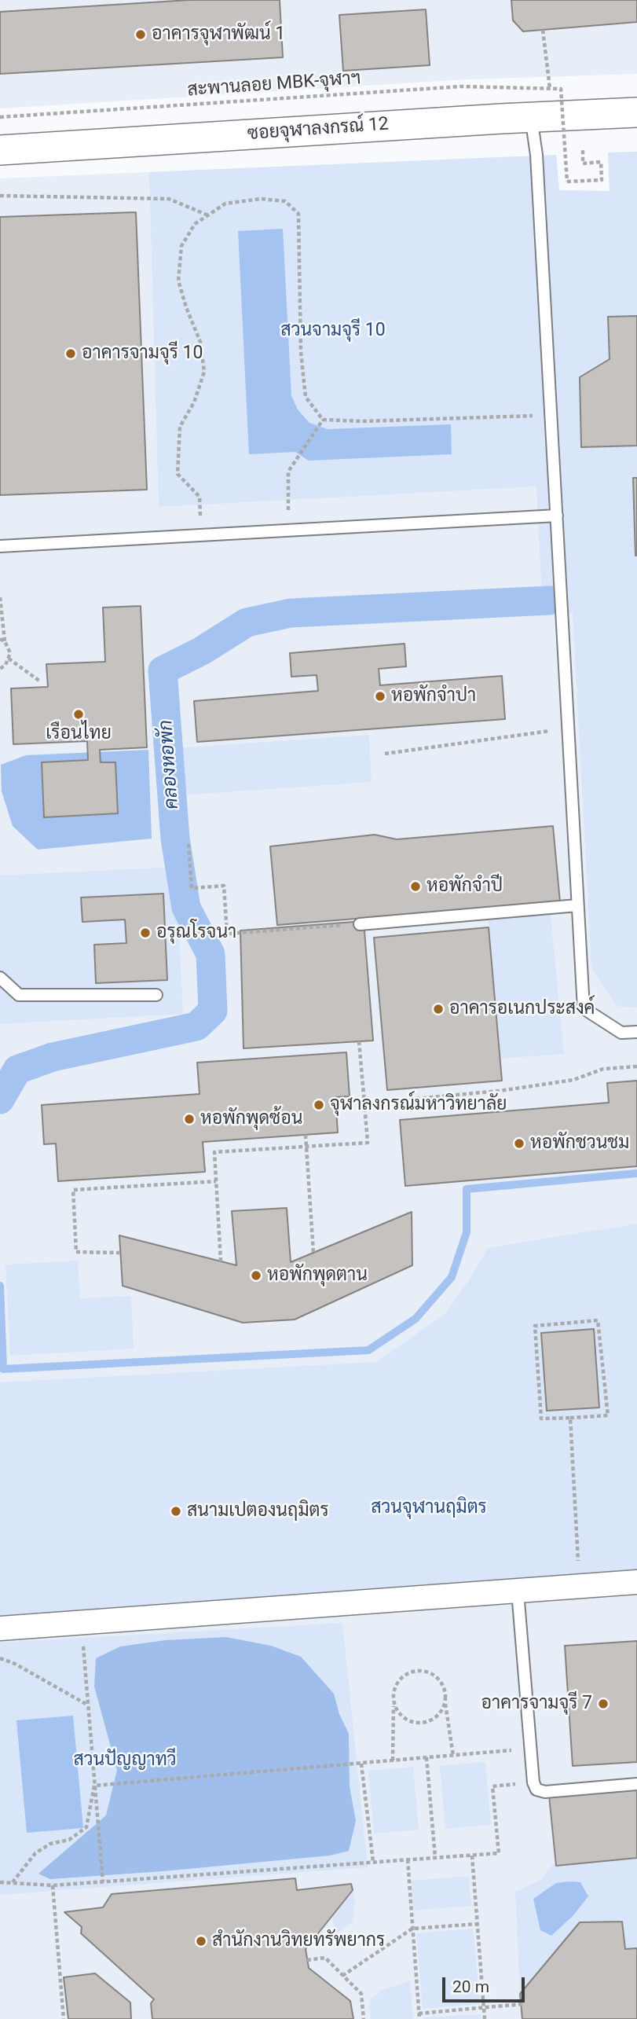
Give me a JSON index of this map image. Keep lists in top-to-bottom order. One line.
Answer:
{"streets":{"street":["ซอยจุฬาลงกรณ์ 12"],"path":["สะพานลอย MBK-จุฬาฯ"]},"water":["คลองหอพัก"],"parks":["สวนจามจุรี 10","สวนจุฬานฤมิตร","สวนปัญญาทวี"],"places":["อาคารจุฬาพัฒน์ 1","อาคารจามจุรี 10","หอพักจำปา","เรือนไทย","หอพักจำปี","อรุณโรจนา","อาคารอเนกประสงค์","จุฬาลงกรณ์มหาวิทยาลัย","หอพักพุดซ้อน","หอพักชวนชม","หอพักพุดตาน","สนามเปตองนฤมิตร","อาคารจามจุรี 7","สำนักงานวิทยทรัพยากร"],"scale_bar":"20 m"}
